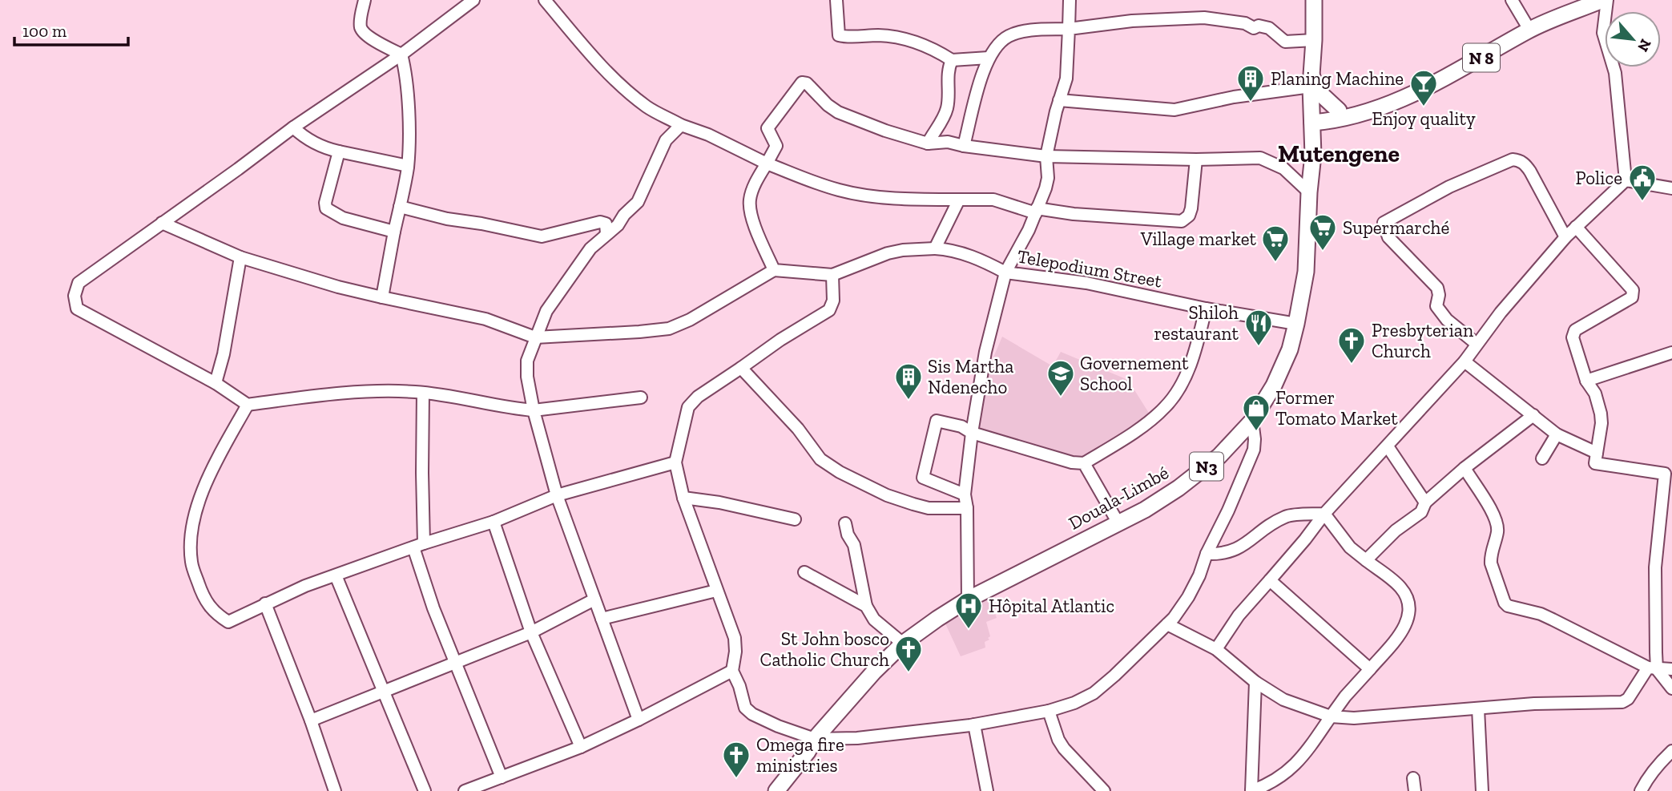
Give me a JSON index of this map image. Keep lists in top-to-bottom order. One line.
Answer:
{"streets":{"highway":["N 8","N3","Douala-Limbé"],"street":["Telepodium Street"]},"crossings":[["N 8","Douala-Limbé"],["Telepodium Street","Douala-Limbé"]],"districts":["Mutengene"],"places":{"building":["Planing Machine","Sis Martha Ndenecho"],"bar":["Enjoy quality"],"public building":["Police"],"supermarket":["Supermarché","Village market"],"restaurant":["Shiloh restaurant"],"church":["Presbyterian Church","St John bosco Catholic Church","Omega fire ministries"],"school or university":["Governement School"],"shop":["Former Tomato Market"],"hospital":["Hôpital Atlantic"]},"scale_bar":"100 m","north":"bottom right"}
